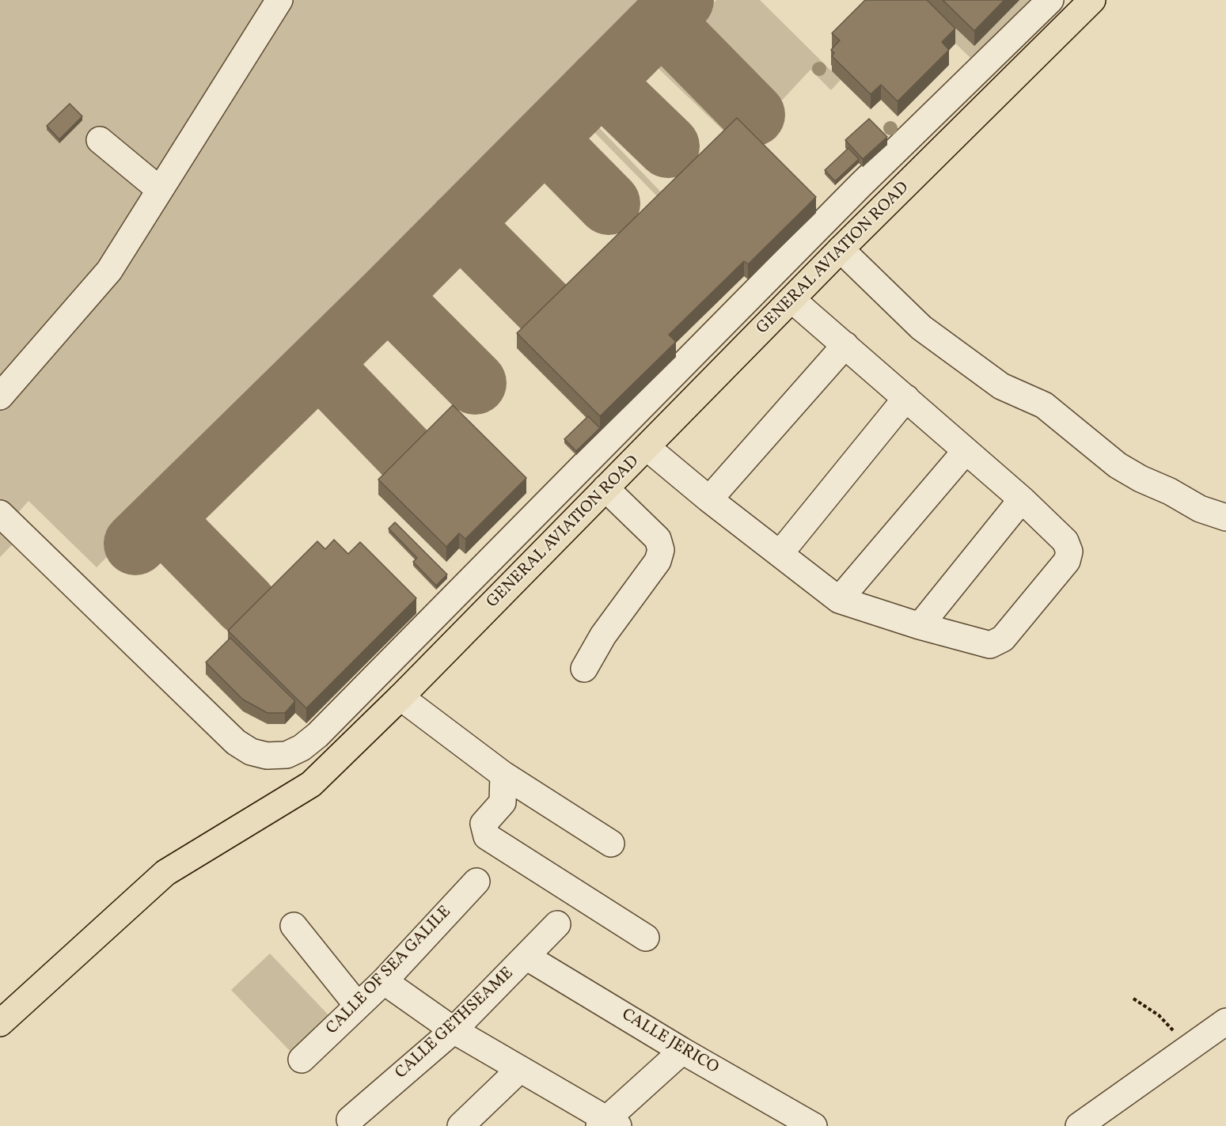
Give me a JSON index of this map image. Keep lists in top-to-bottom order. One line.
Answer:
{"streets":{"main road":["GENERAL AVIATION ROAD"],"street":["CALLE OF SEA GALILE","CALLE GETHSEAME","CALLE JERICO"]},"crossings":[["CALLE GETHSEAME","CALLE JERICO"]]}
